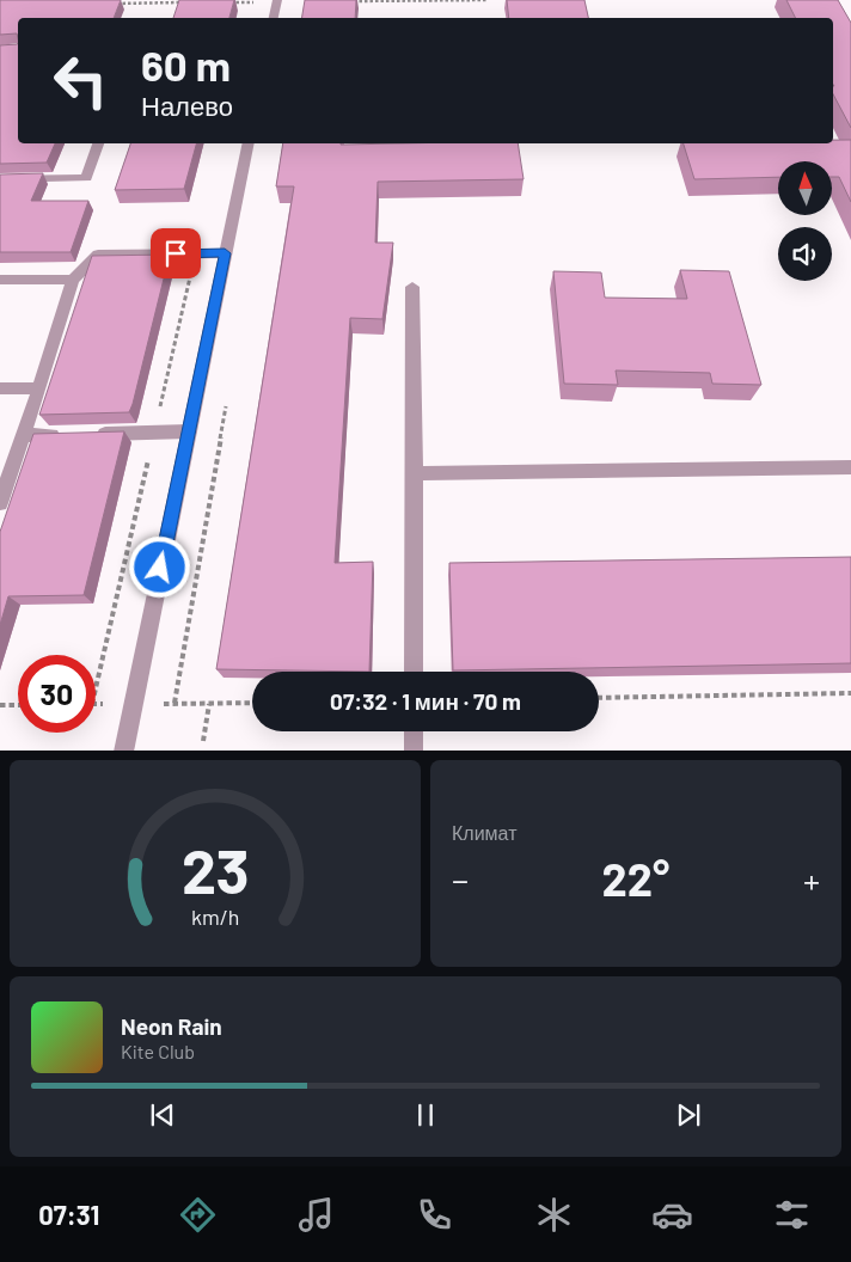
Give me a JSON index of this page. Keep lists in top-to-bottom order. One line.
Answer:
{"north":"top","page":{"turn":["60 m","Налево"],"limit":"30","trip":"07:32 · 1 мин · 70 m","tile":"Климат","heat":["−","22°","+"],"song":["Neon Rain","Kite Club"],"tabs":"07:31","gauge":["23","km/h"]}}
